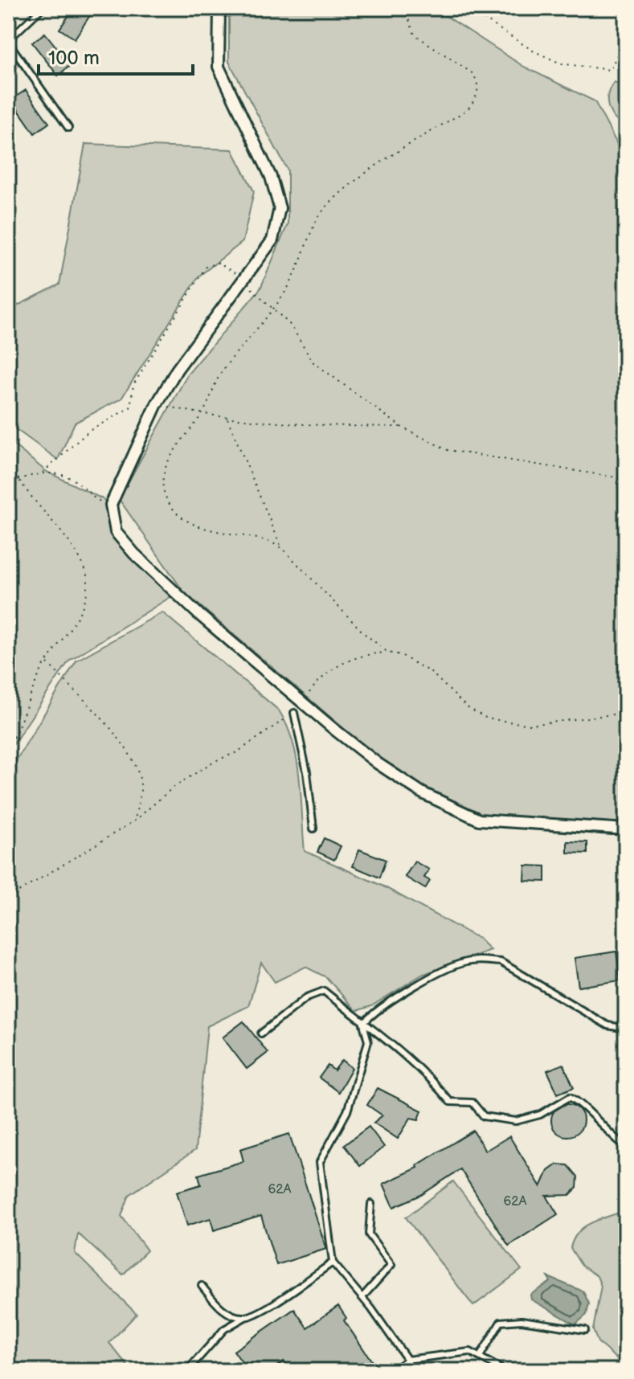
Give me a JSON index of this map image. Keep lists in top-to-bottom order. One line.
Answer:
{"house_numbers":["62А","62А"],"scale_bar":"100 m"}
